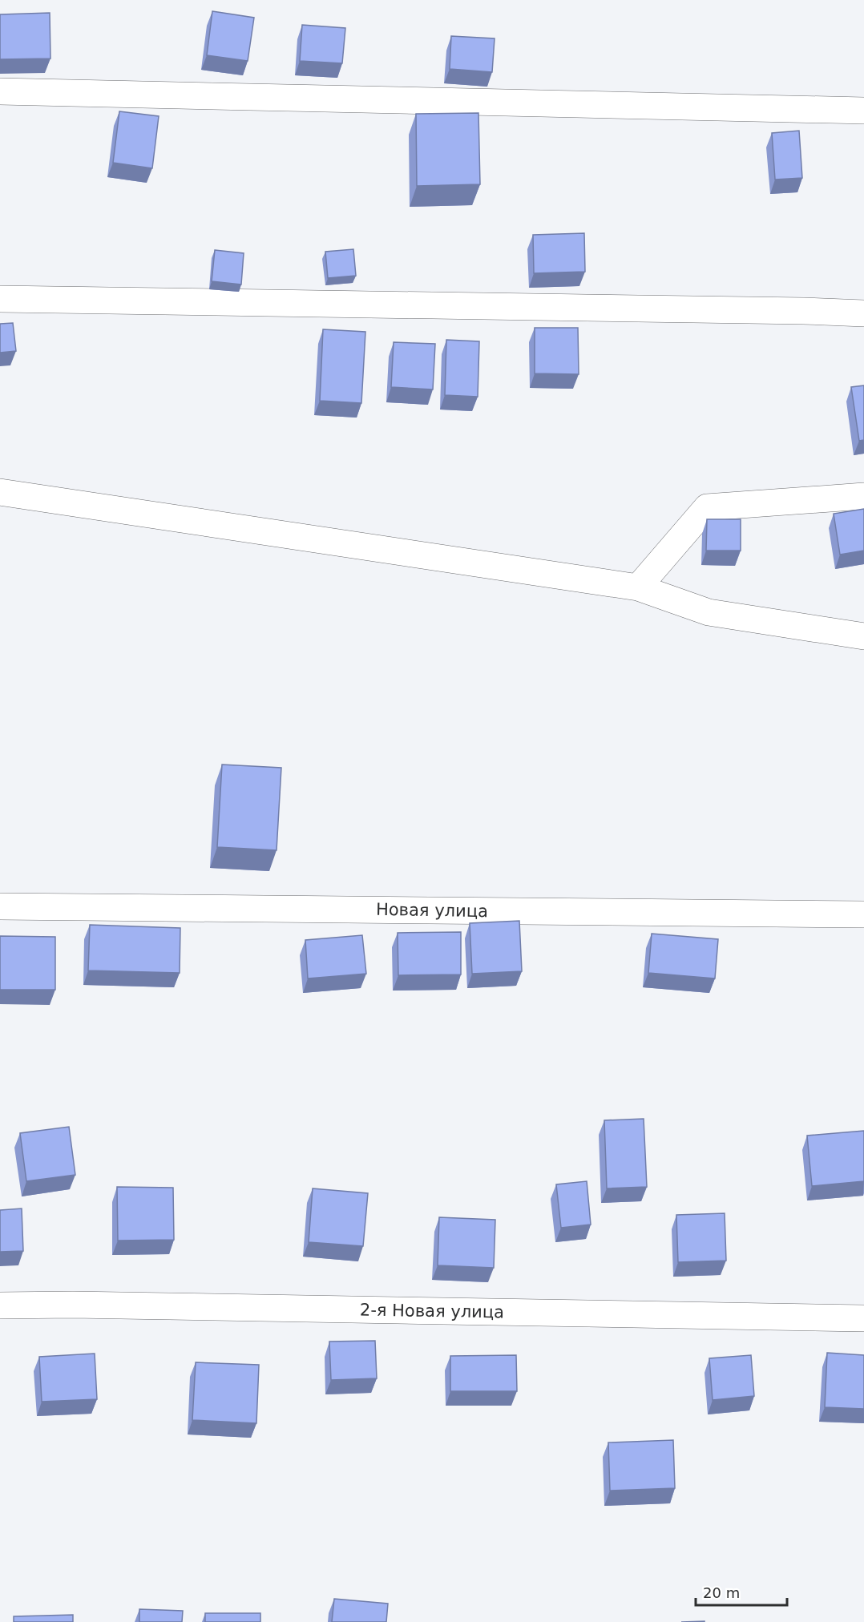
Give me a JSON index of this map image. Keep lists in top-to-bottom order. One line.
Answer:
{"streets":{"street":["Новая улица","2-я Новая улица"]},"scale_bar":"20 m"}
